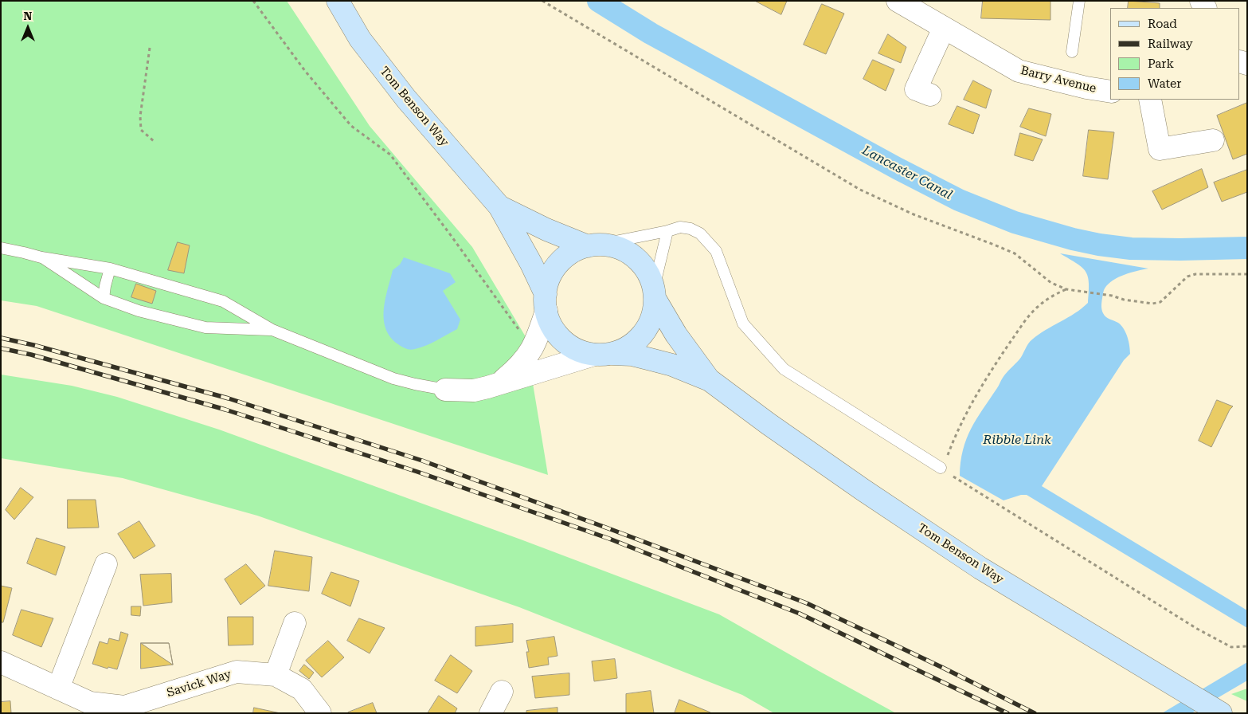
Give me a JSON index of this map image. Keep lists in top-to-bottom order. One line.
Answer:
{"streets":{"main road":["Tom Benson Way"],"street":["Barry Avenue","Savick Way"]},"water":["Lancaster Canal","Ribble Link"],"legend":["Road","Railway","Park","Water"],"north":"top"}
